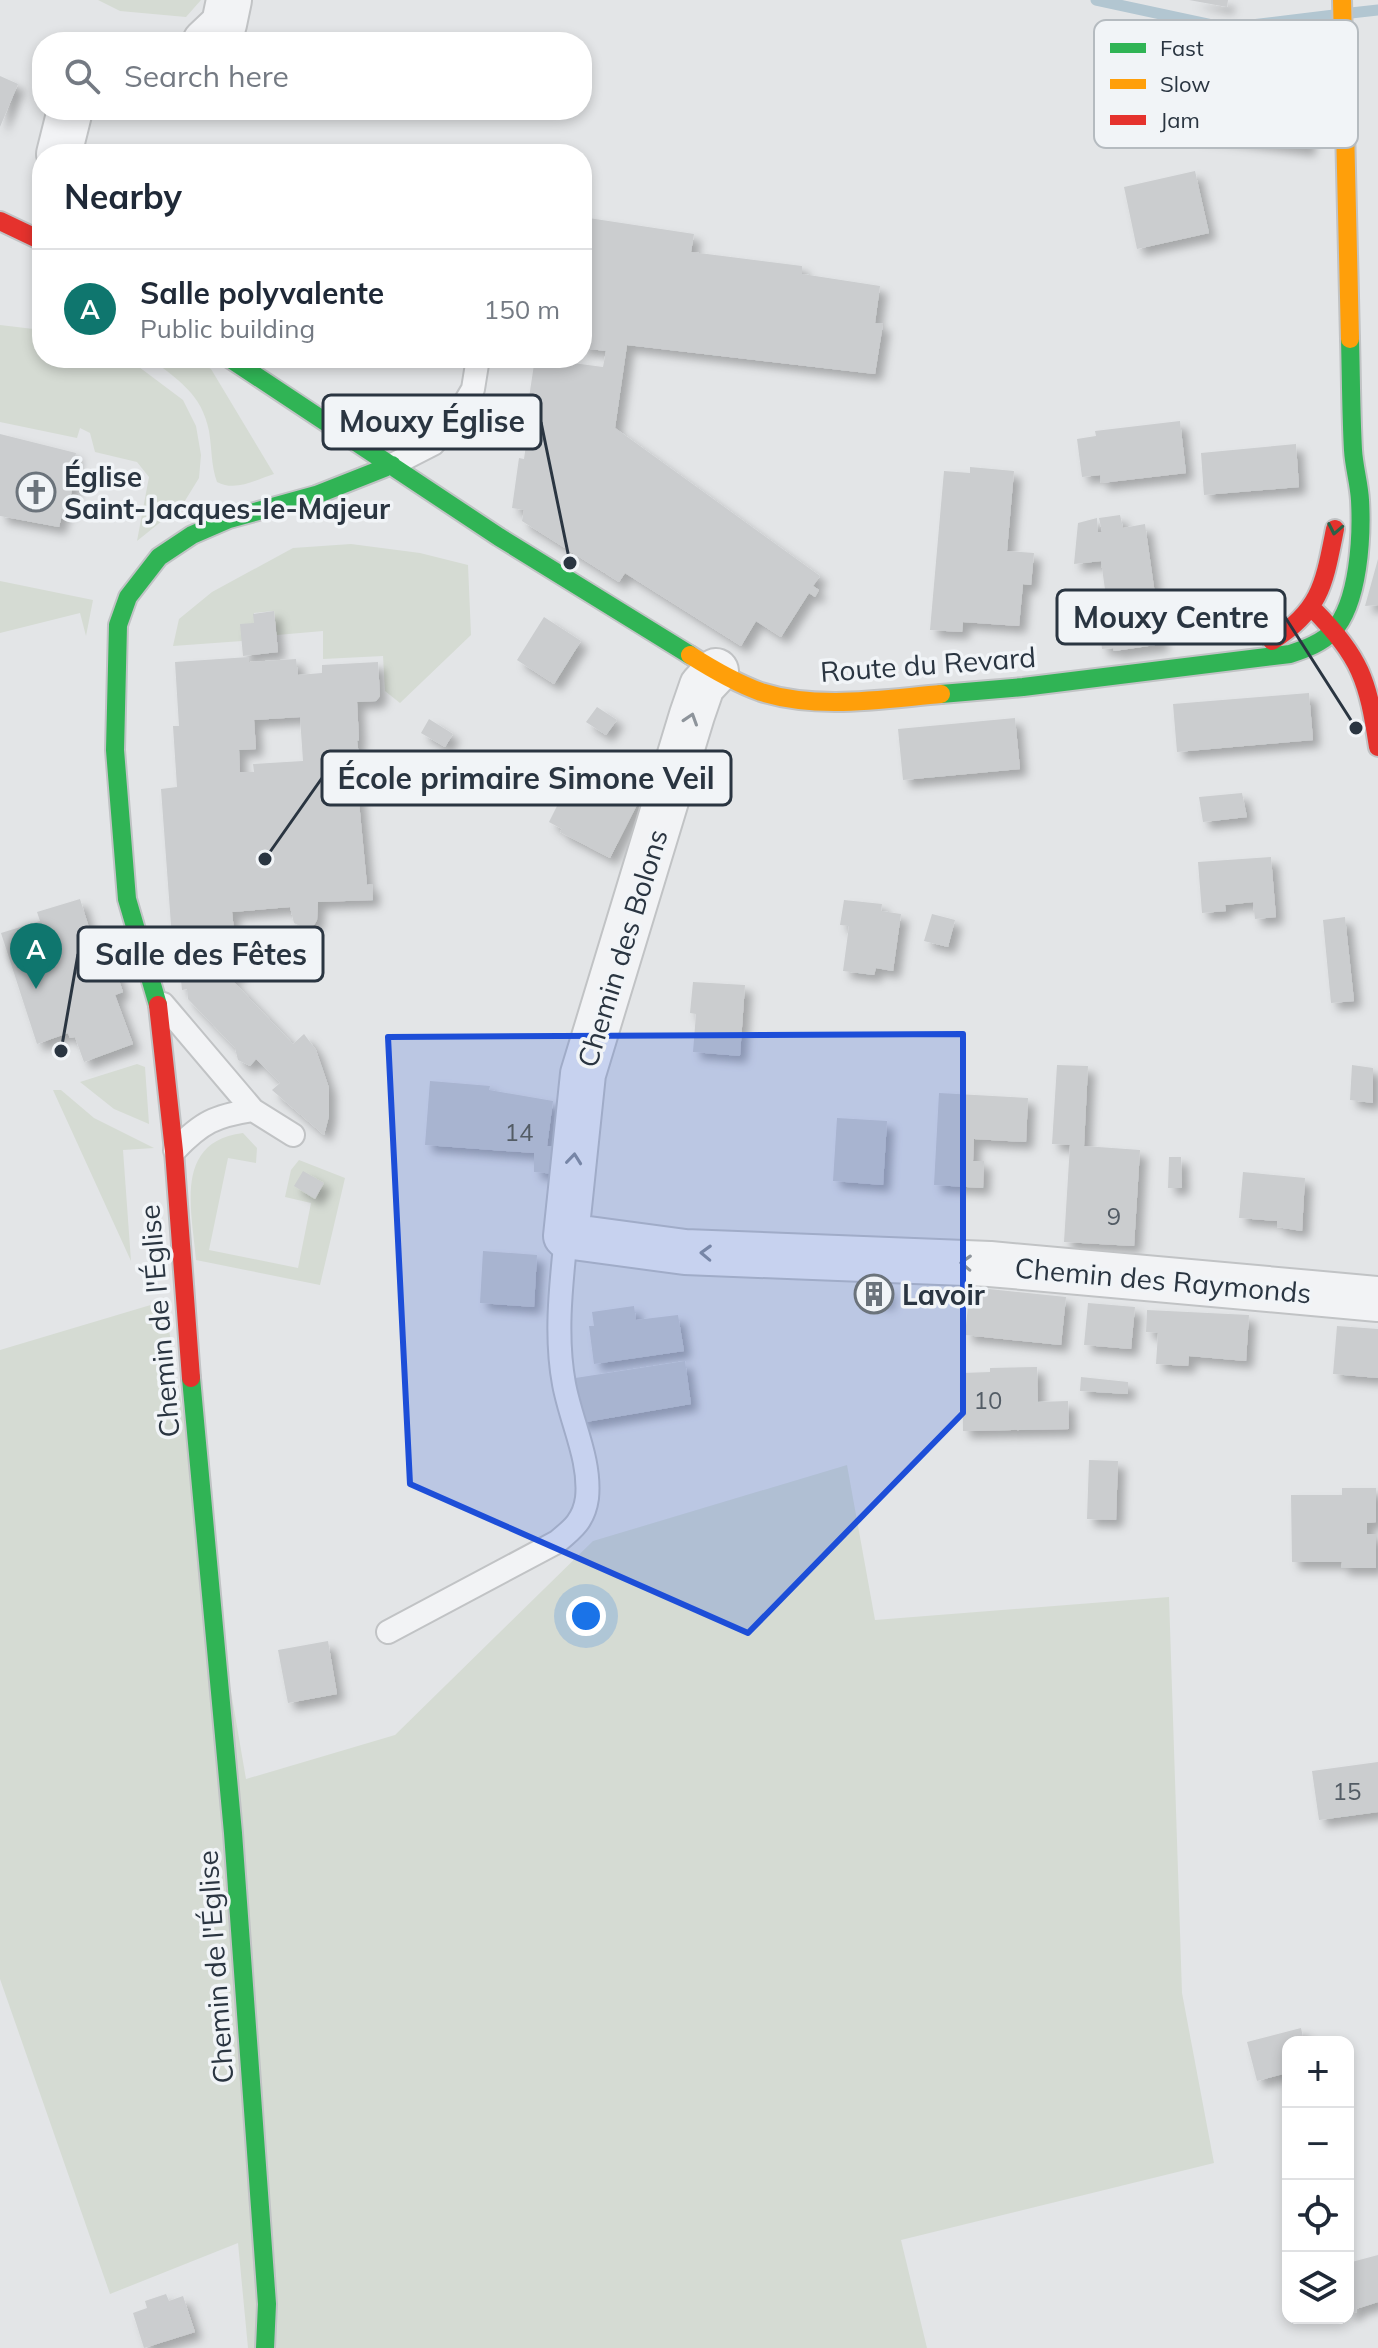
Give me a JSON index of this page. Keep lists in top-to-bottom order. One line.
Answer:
{"streets":{"main road":["Route du Revard","Chemin de l'Église"],"street":["Chemin des Bolons","Chemin des Raymonds"]},"crossings":[["Route du Revard","Chemin des Bolons"],["Route du Revard","Chemin de l'Église"],["Chemin des Bolons","Chemin des Raymonds"]],"one_way":["Chemin des Bolons","Chemin des Raymonds"],"places":{"church":["Église Saint-Jacques-le-Majeur"],"other":["Mouxy Église","Mouxy Centre","École primaire Simone Veil","Salle des Fêtes"],"building":["Lavoir"]},"house_numbers":["14","9","10","15"],"legend":["Fast","Slow","Jam"],"page":{"search":"Search here","heading":"Nearby","list":[{"mark":"A","name":"Salle polyvalente","note":"Public building","value":"150 m"}],"pins":"A","map_buttons":["+","−"]}}
